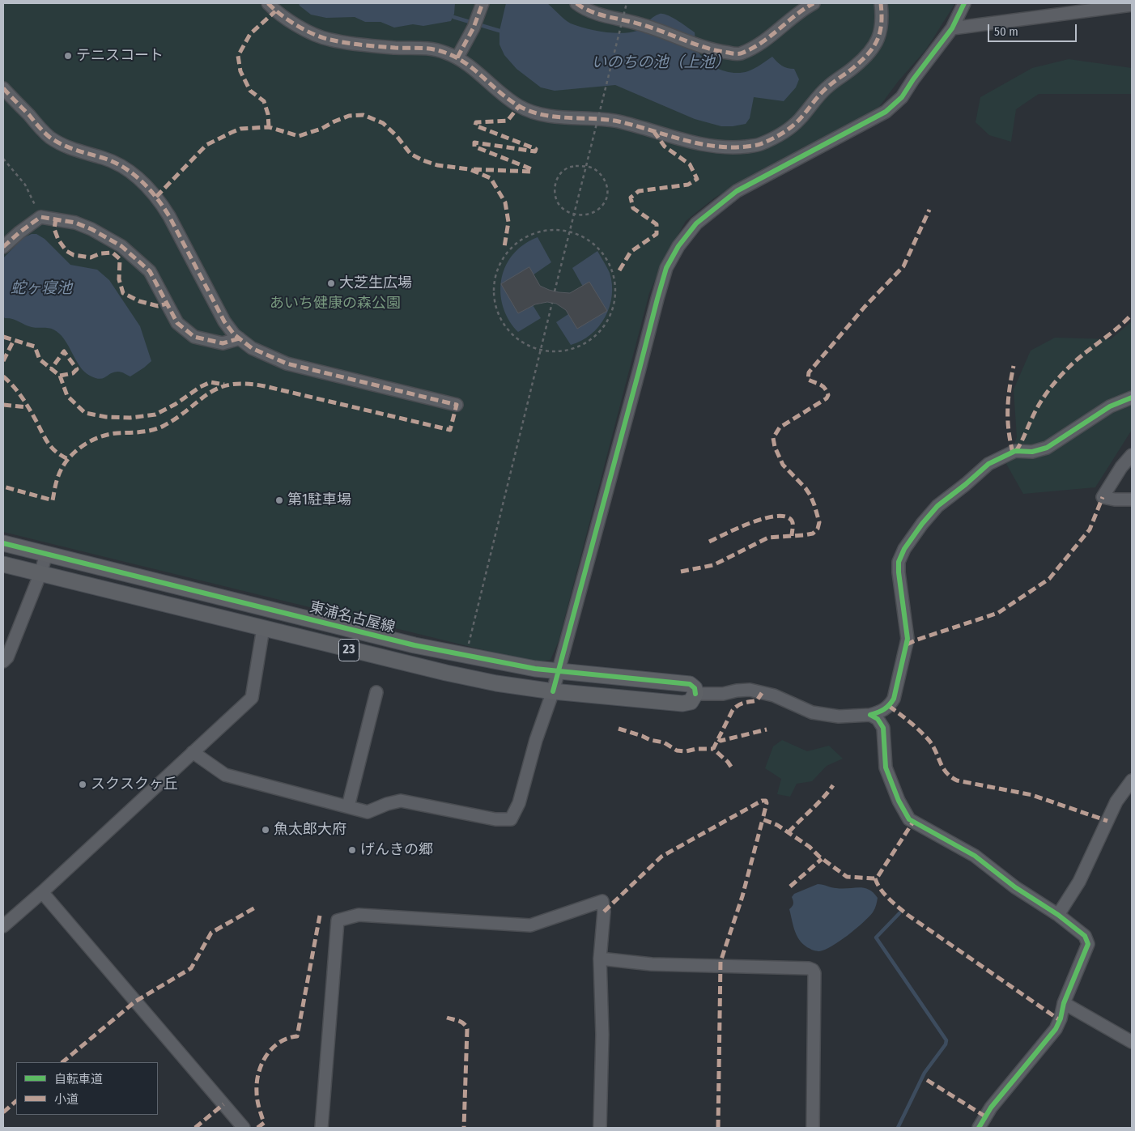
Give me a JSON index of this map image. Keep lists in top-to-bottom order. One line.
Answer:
{"streets":{"main road":["東浦名古屋線","23"]},"crossings":[["東浦名古屋線","23"]],"water":["いのちの池（上池）","蛇ヶ寝池"],"parks":["あいち健康の森公園"],"places":["テニスコート","大芝生広場","第1駐車場","スクスクヶ丘","魚太郎大府","げんきの郷"],"legend":["自転車道","小道"],"scale_bar":"50 m"}
